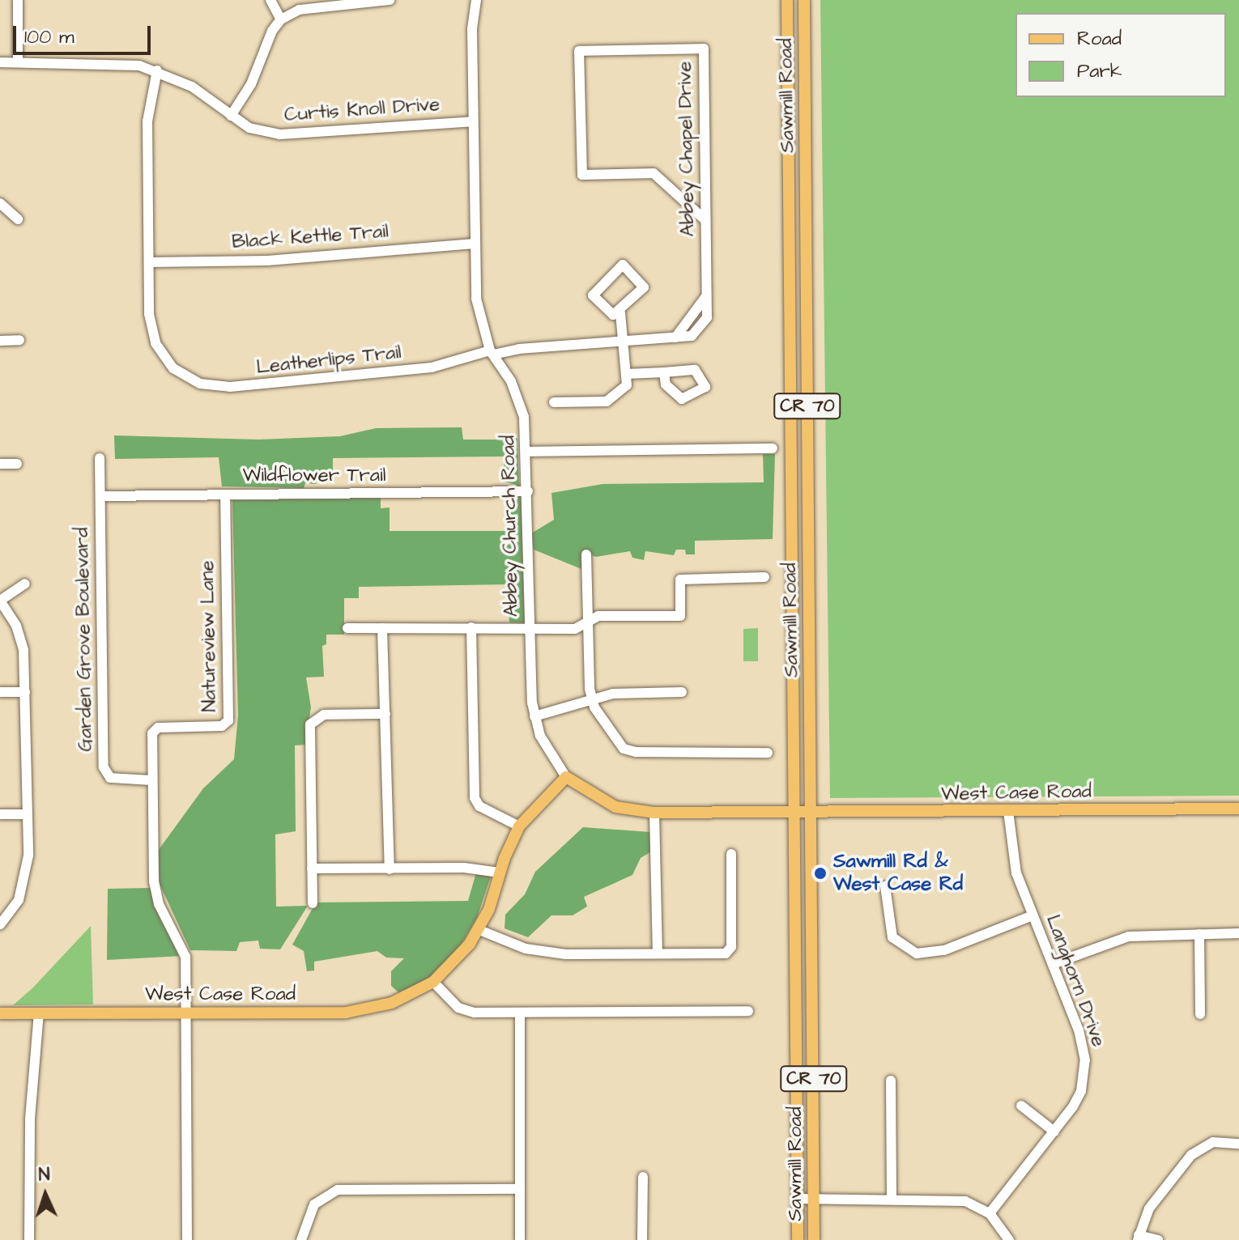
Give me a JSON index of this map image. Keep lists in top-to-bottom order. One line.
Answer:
{"streets":{"main road":["Sawmill Road","CR 70","Abbey Church Road","West Case Road"],"street":["Curtis Knoll Drive","Abbey Chapel Drive","Black Kettle Trail","Leatherlips Trail","Wildflower Trail","Natureview Lane","Garden Grove Boulevard","Langhorn Drive"]},"crossings":[["Sawmill Road","Abbey Church Road"],["Sawmill Road","West Case Road"],["Curtis Knoll Drive","Abbey Church Road"],["Abbey Chapel Drive","Leatherlips Trail"],["Abbey Chapel Drive","Abbey Church Road"],["Black Kettle Trail","Leatherlips Trail"],["Black Kettle Trail","Abbey Church Road"],["Leatherlips Trail","Abbey Church Road"],["Wildflower Trail","Abbey Church Road"],["Wildflower Trail","Natureview Lane"],["Wildflower Trail","Garden Grove Boulevard"],["Abbey Church Road","West Case Road"],["Natureview Lane","Garden Grove Boulevard"],["Natureview Lane","West Case Road"],["West Case Road","Langhorn Drive"]],"places":["Sawmill Rd & West Case Rd"],"legend":["Road","Park"],"scale_bar":"100 m","north":"top"}
